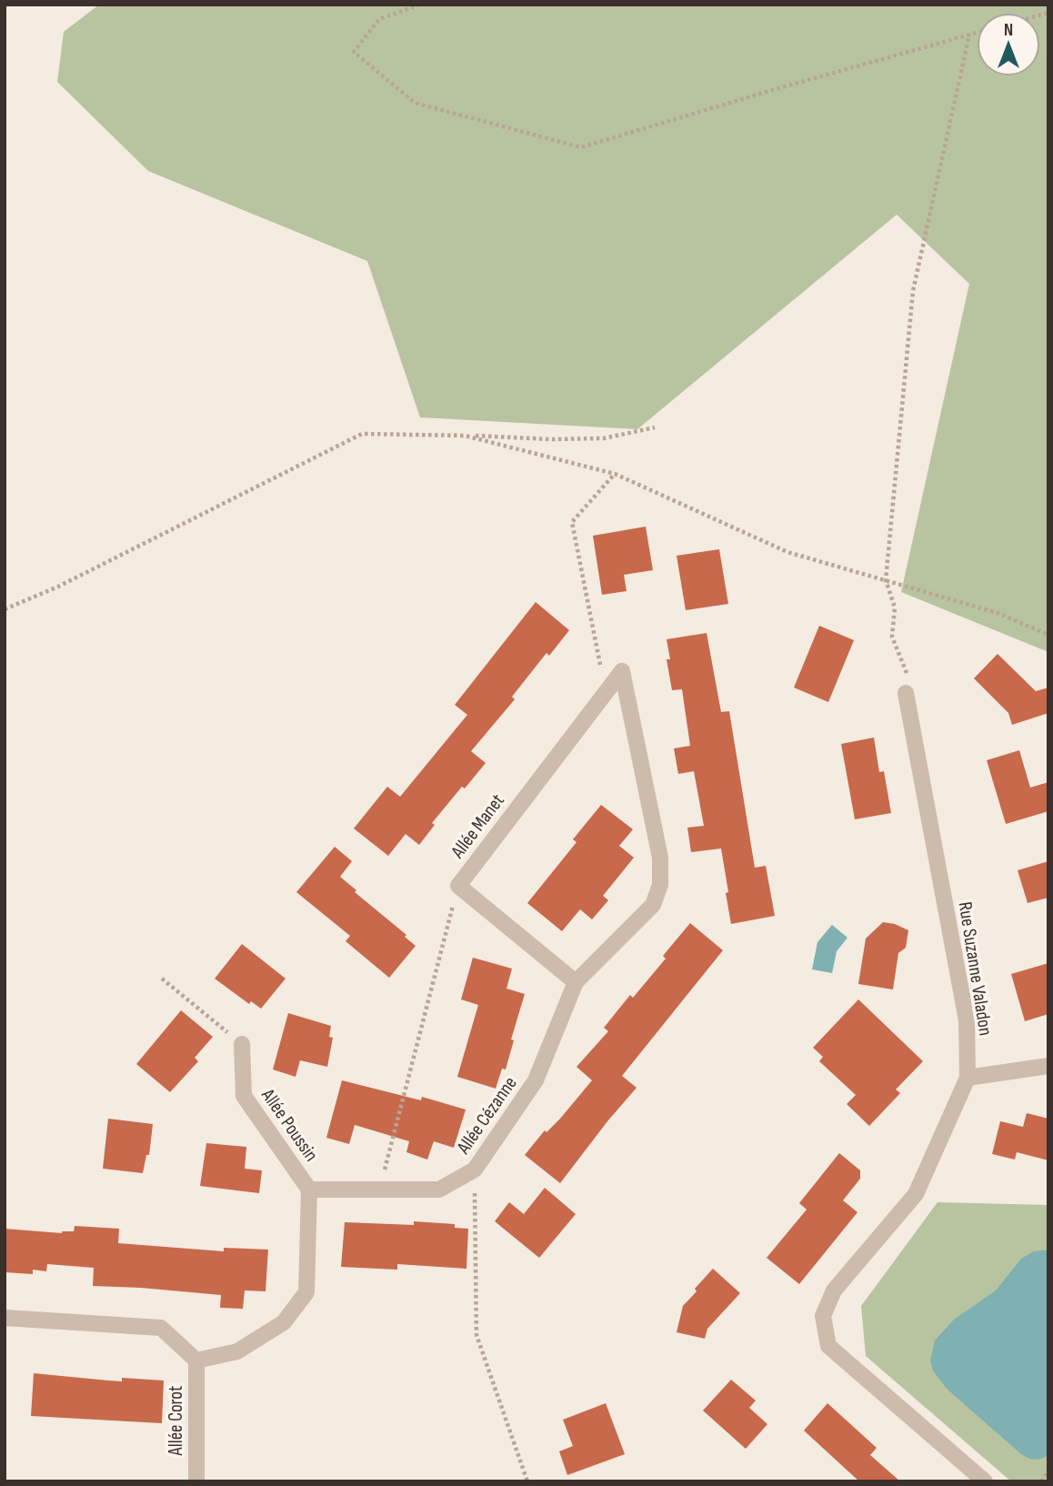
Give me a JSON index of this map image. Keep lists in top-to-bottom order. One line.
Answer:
{"streets":{"street":["Allée Manet","Rue Suzanne Valadon","Allée Cézanne","Allée Poussin","Allée Corot"]},"crossings":[["Allée Manet","Allée Cézanne"],["Allée Cézanne","Allée Poussin"]],"north":"top"}
